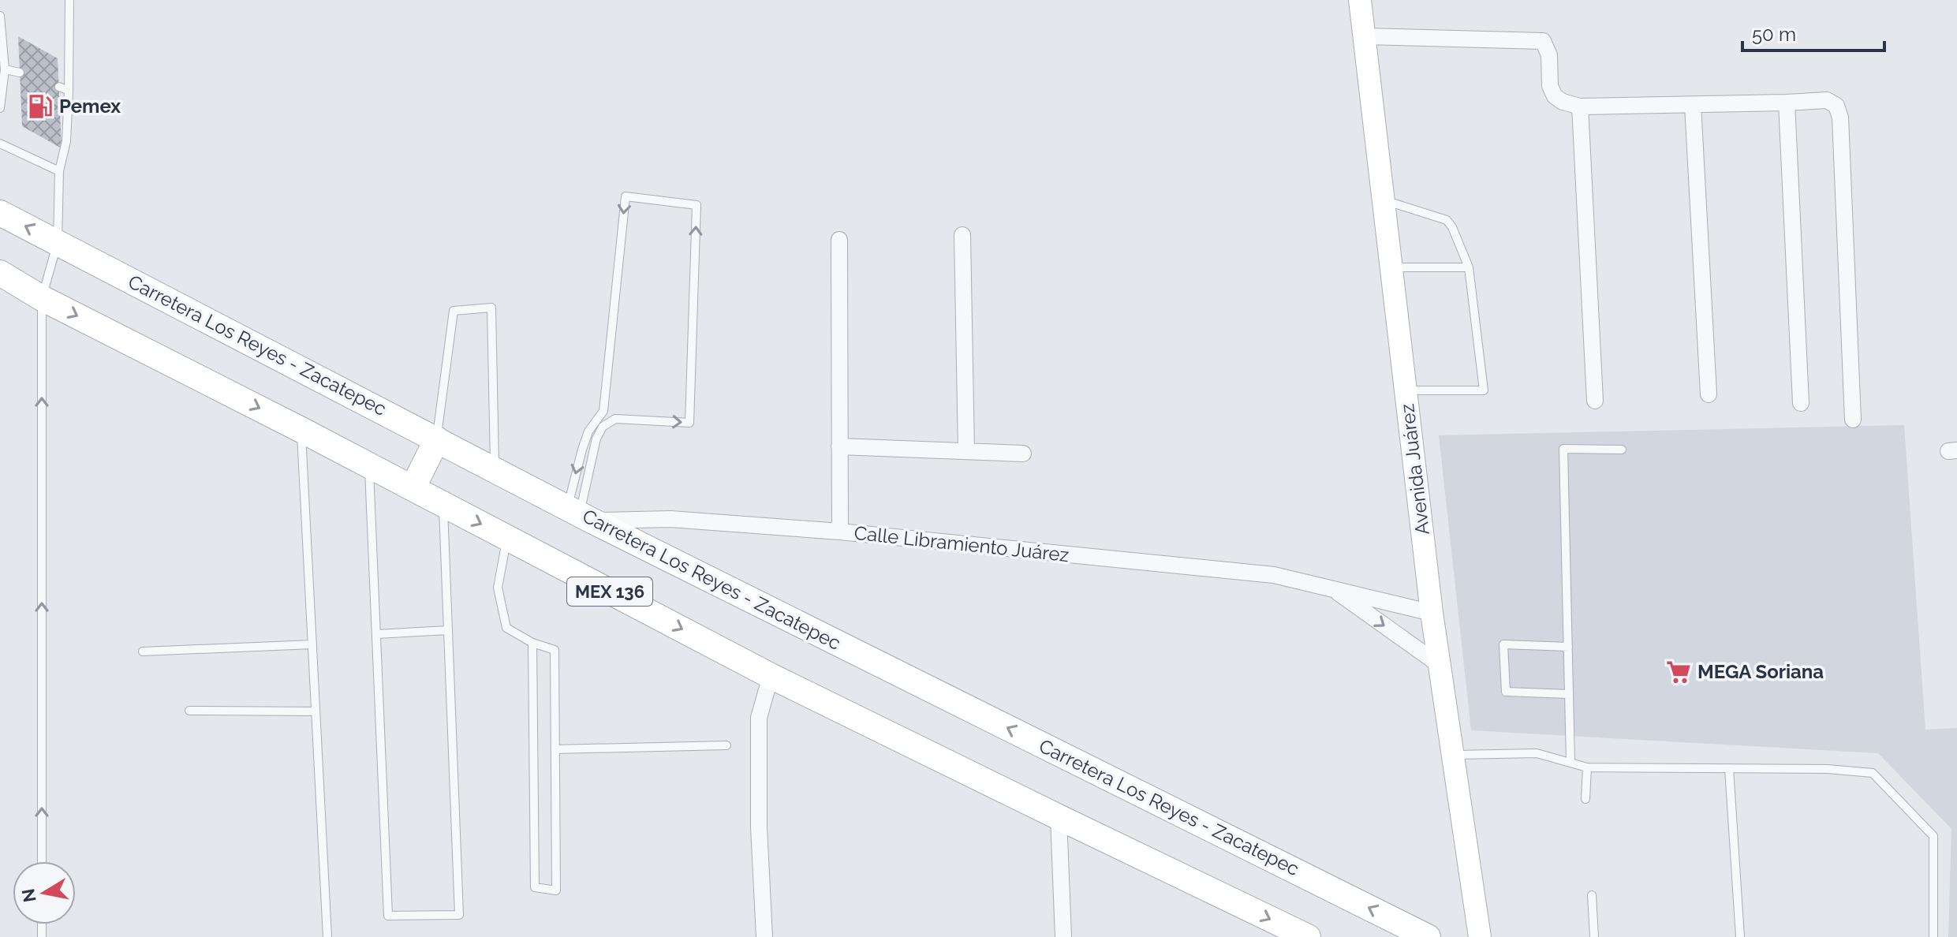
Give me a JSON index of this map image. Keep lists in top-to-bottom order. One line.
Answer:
{"streets":{"main road":["Carretera Los Reyes - Zacatepec","MEX 136"],"street":["Avenida Juárez","Calle Libramiento Juárez"]},"crossings":[["Carretera Los Reyes - Zacatepec","Calle Libramiento Juárez"],["Avenida Juárez","Calle Libramiento Juárez"]],"places":{"fuel station":["Pemex"],"supermarket":["MEGA Soriana"]},"scale_bar":"50 m","north":"left"}
